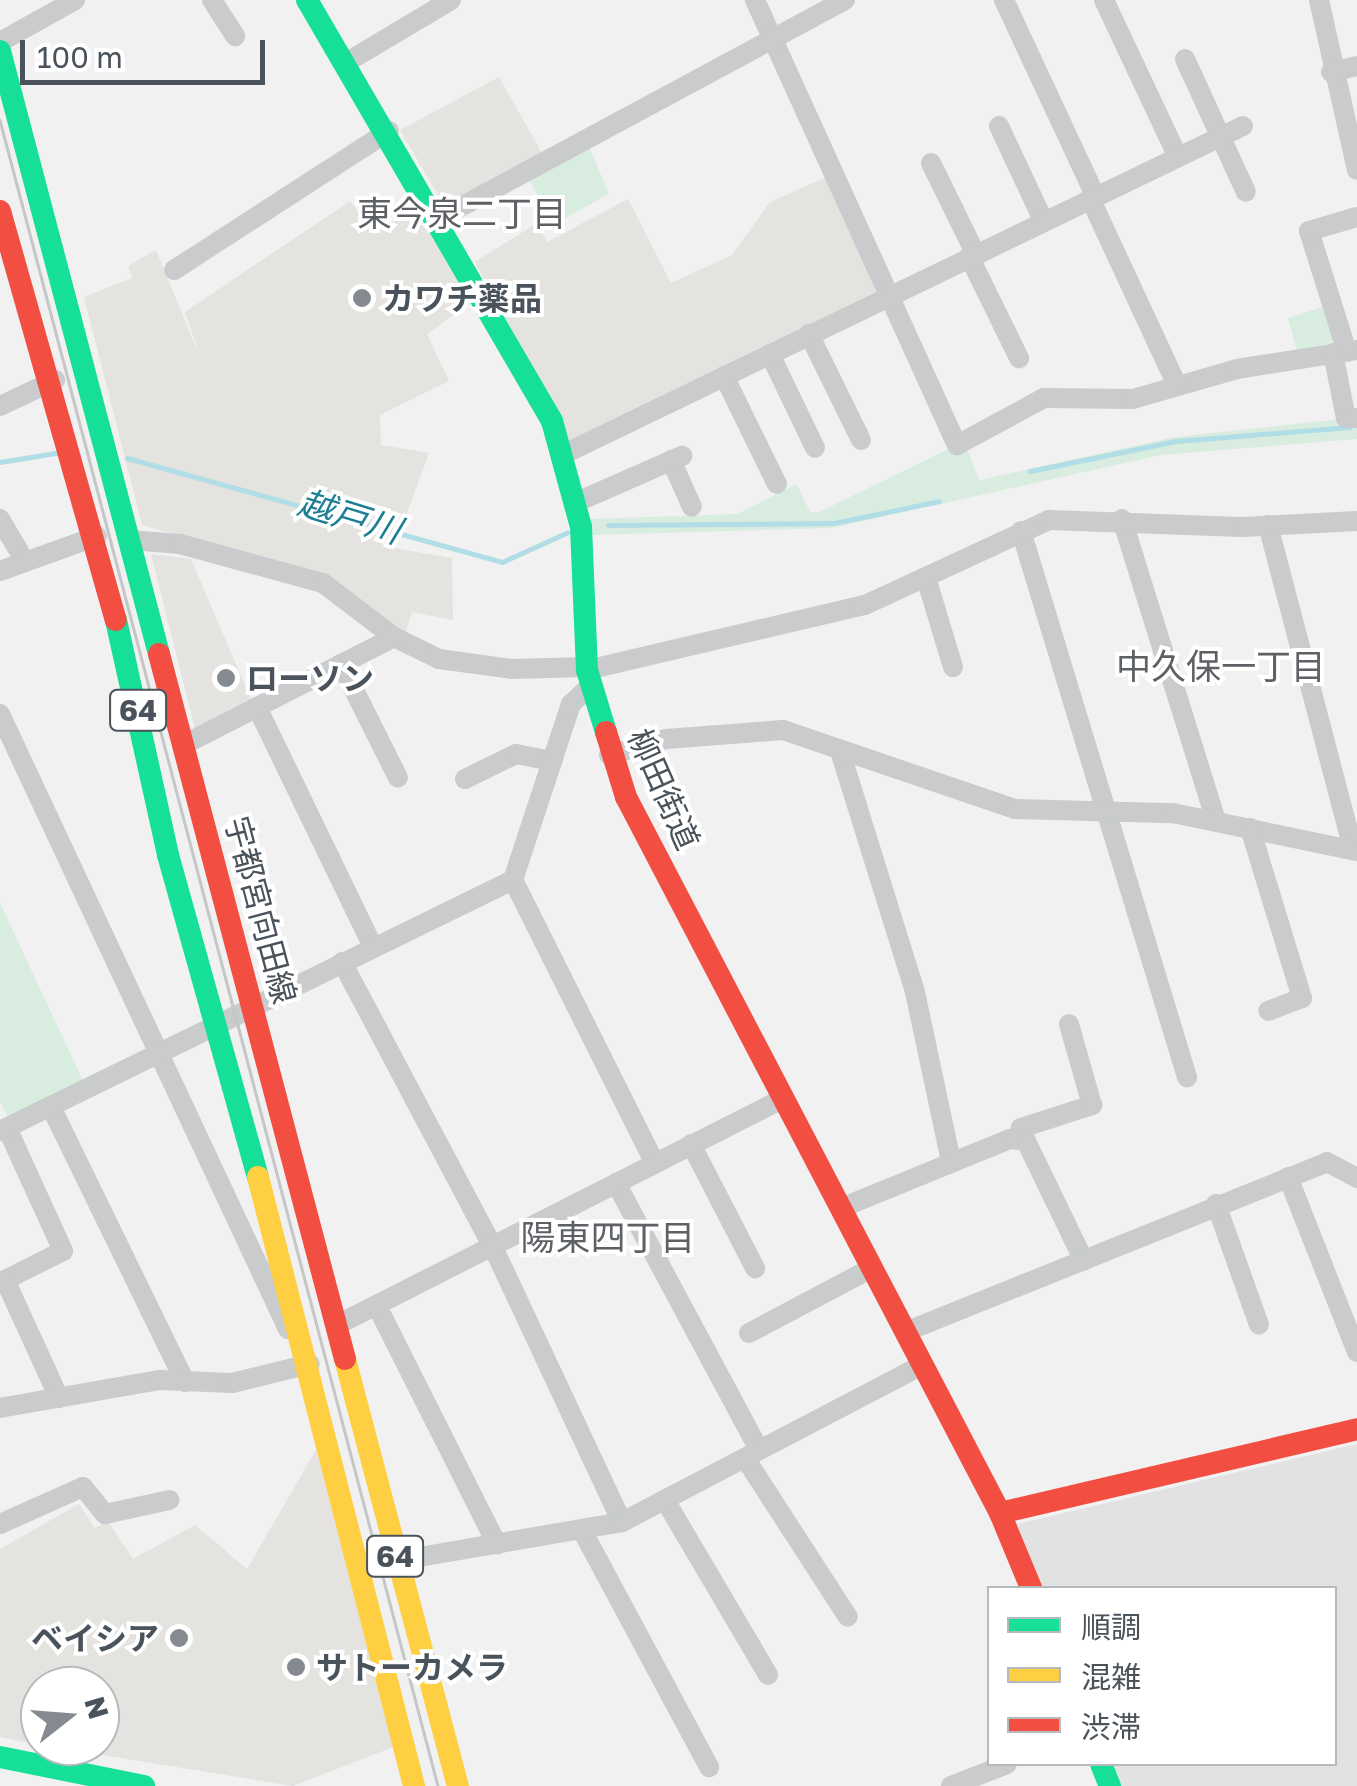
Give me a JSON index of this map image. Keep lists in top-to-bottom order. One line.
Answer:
{"streets":{"main road":["64","柳田街道","宇都宮向田線"]},"districts":["東今泉二丁目","中久保一丁目","陽東四丁目"],"water":["越戸川"],"places":["カワチ薬品","ローソン","ベイシア","サトーカメラ"],"legend":["順調","混雑","渋滞"],"scale_bar":"100 m","north":"right"}
